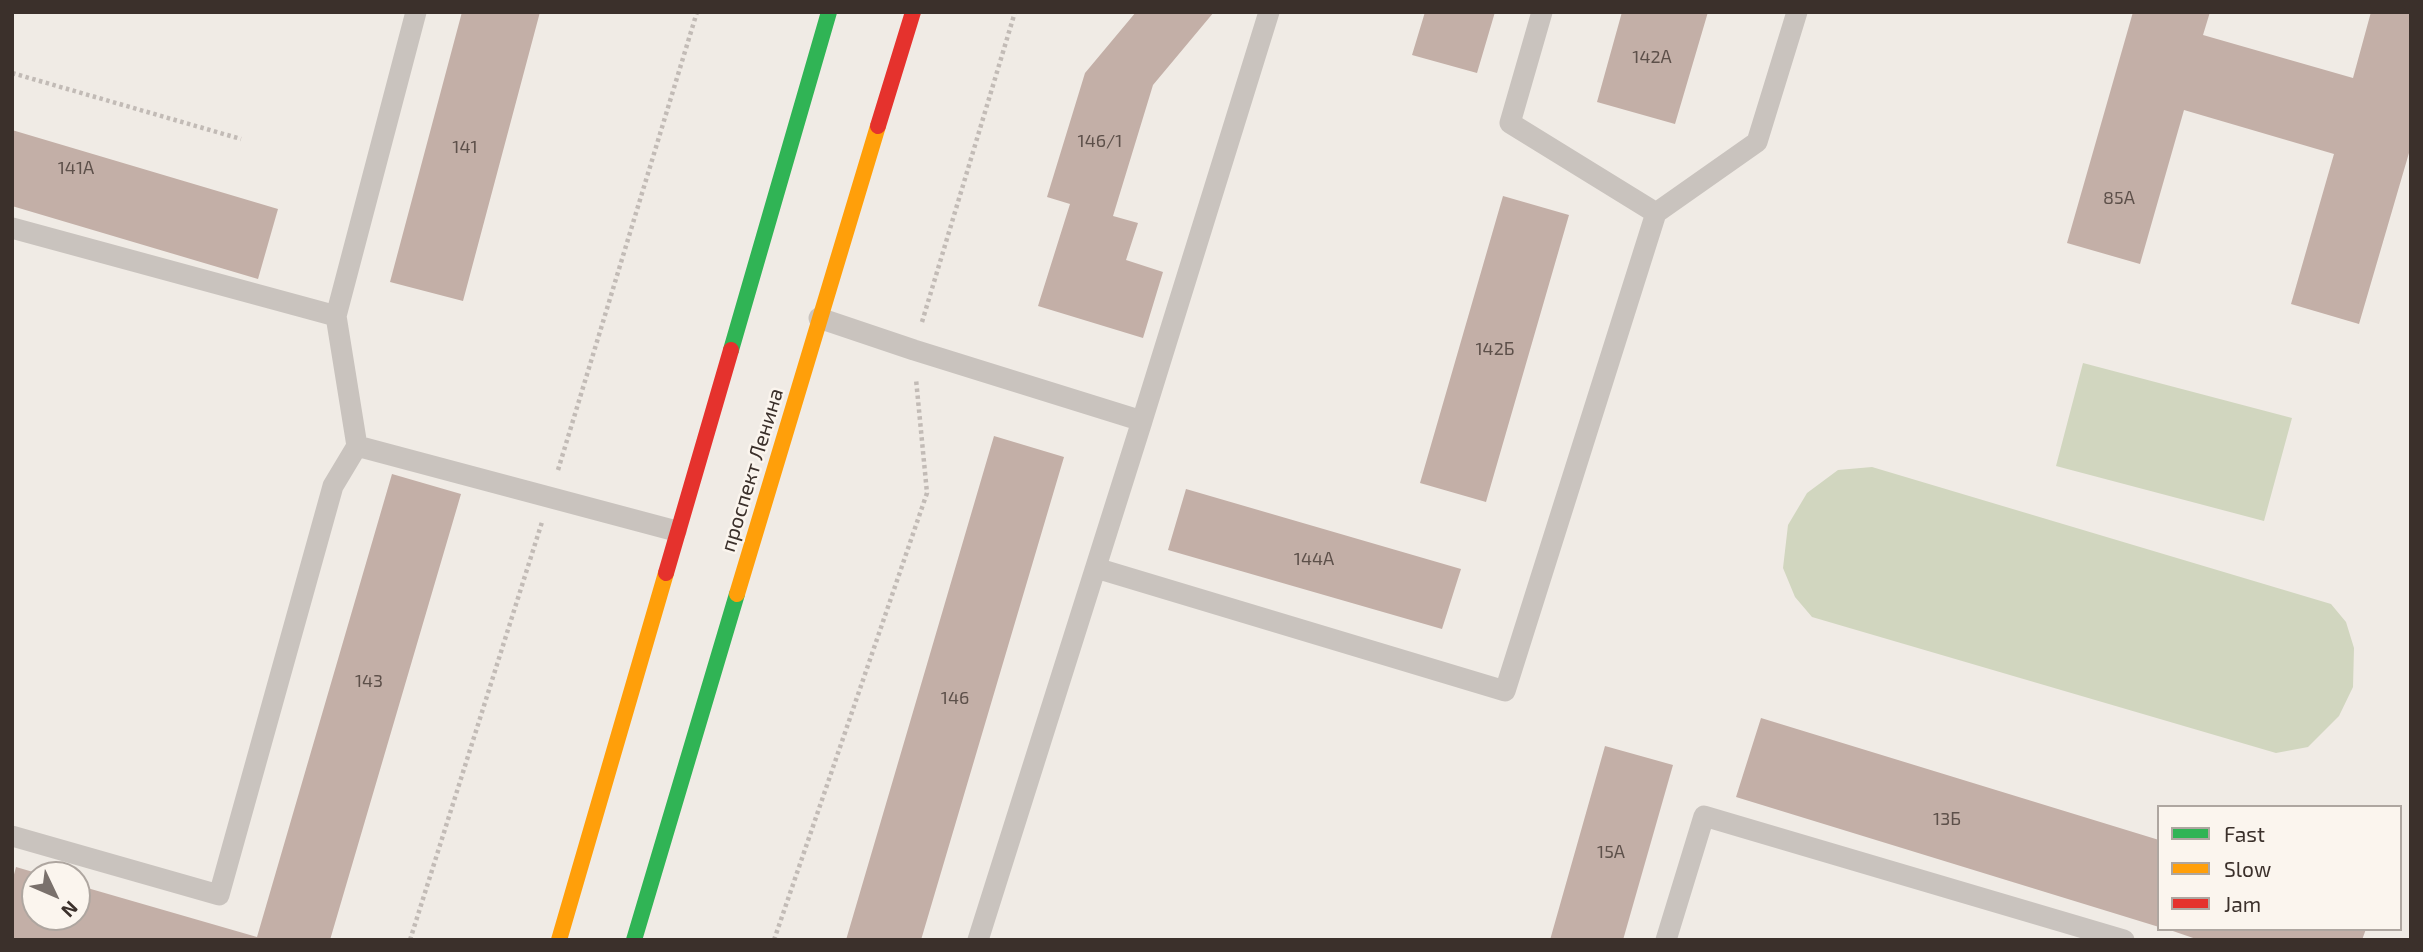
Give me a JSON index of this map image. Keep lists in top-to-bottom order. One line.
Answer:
{"streets":{"main road":["проспект Ленина"]},"house_numbers":["142А","146/1","141","141А","85А","142Б","144А","143","146","13Б","15А"],"legend":["Fast","Slow","Jam"],"north":"bottom right"}
